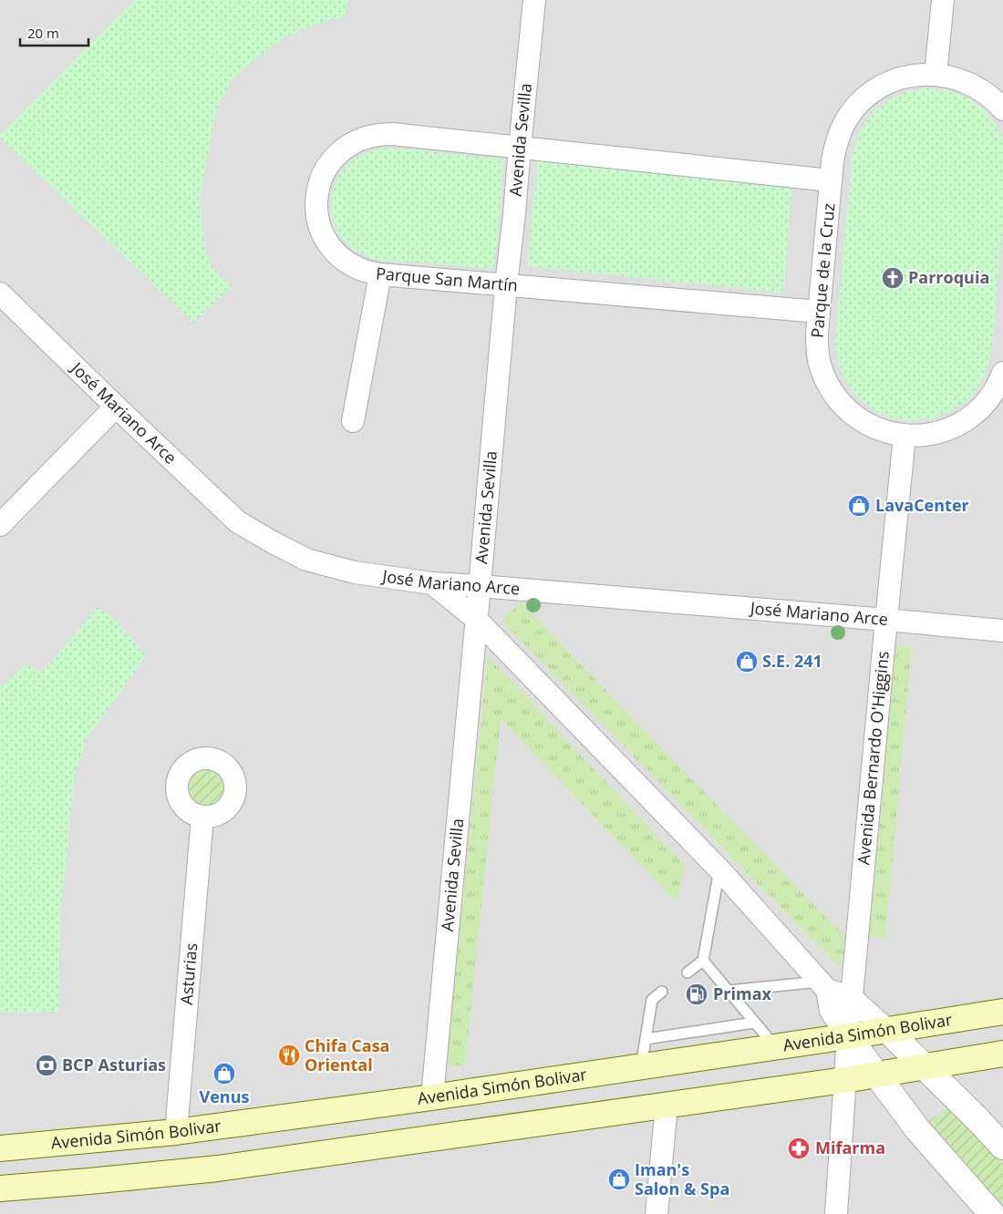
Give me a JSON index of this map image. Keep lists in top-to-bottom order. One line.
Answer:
{"streets":{"main road":["Avenida Simón Bolivar"],"street":["Avenida Sevilla","Parque de la Cruz","Parque San Martín","José Mariano Arce","Avenida Bernardo O'Higgins","Asturias"]},"crossings":[["Avenida Sevilla","Parque San Martín"],["Avenida Sevilla","José Mariano Arce"],["Avenida Sevilla","Avenida Simón Bolivar"],["Parque de la Cruz","Parque San Martín"],["Parque de la Cruz","Avenida Bernardo O'Higgins"],["José Mariano Arce","Avenida Bernardo O'Higgins"],["Avenida Bernardo O'Higgins","Avenida Simón Bolivar"],["Asturias","Avenida Simón Bolivar"]],"places":{"church":["Parroquia"],"shop":["LavaCenter","S.E. 241","Venus","Iman's Salon & Spa"],"fuel station":["Primax"],"restaurant":["Chifa Casa Oriental"],"bank":["BCP Asturias"],"pharmacy":["Mifarma"]},"scale_bar":"20 m"}
